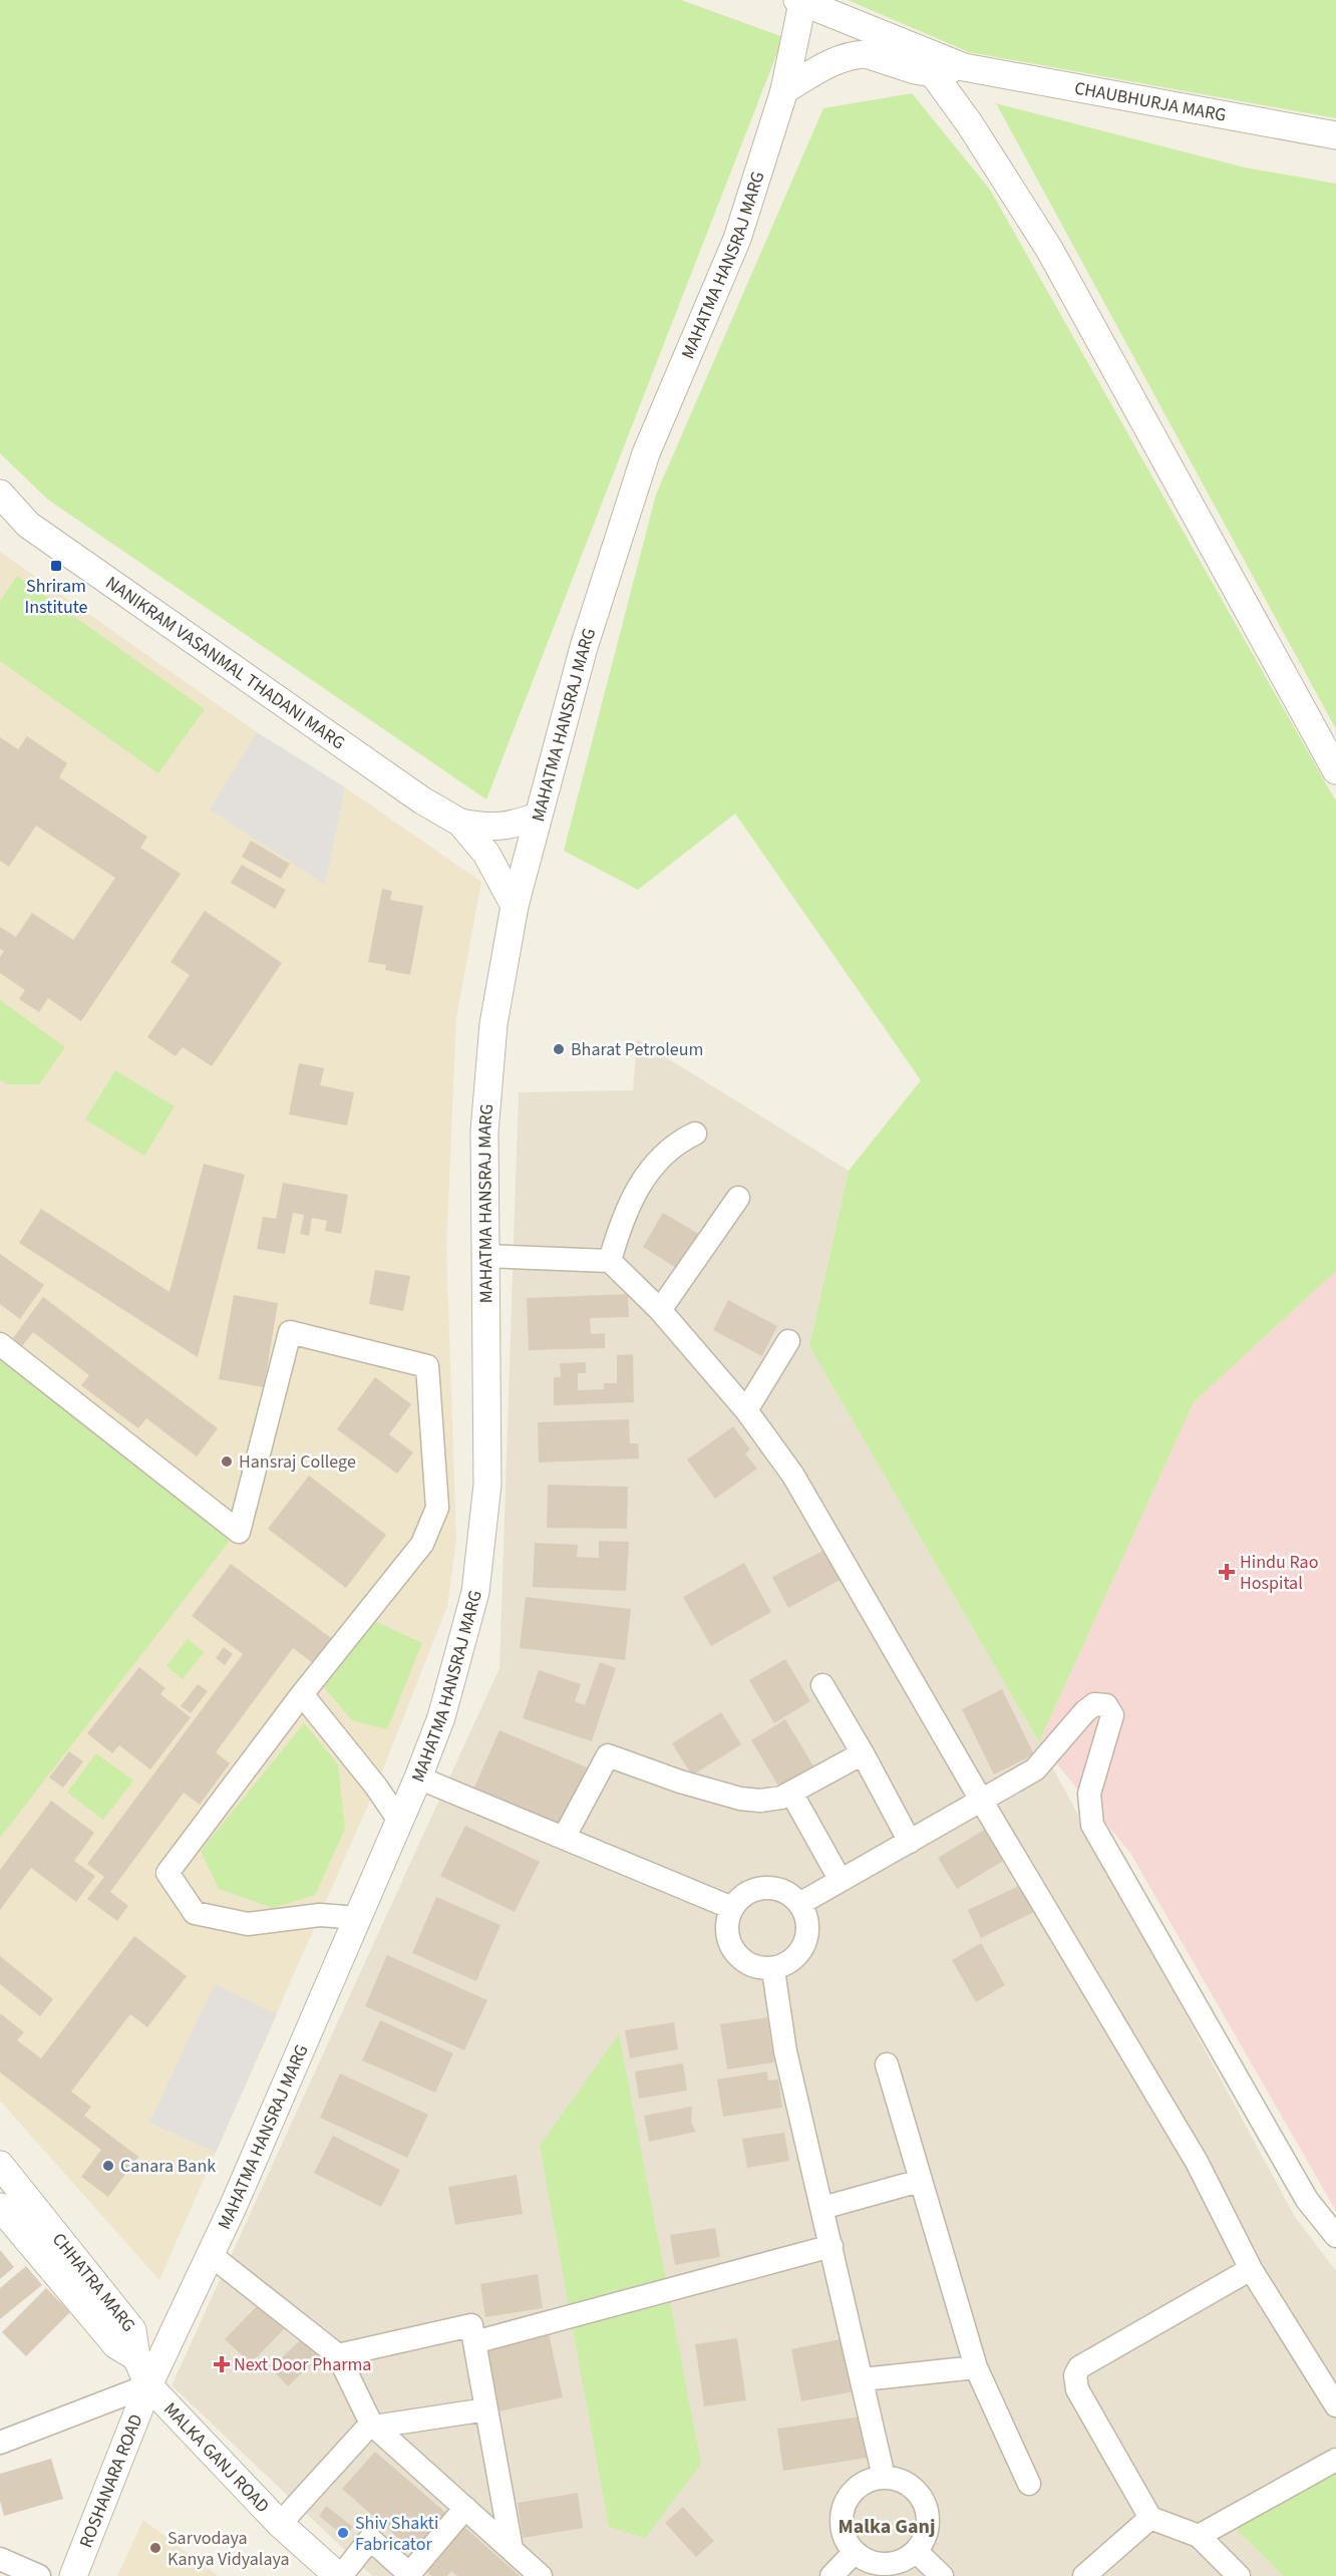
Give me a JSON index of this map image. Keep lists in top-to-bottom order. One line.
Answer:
{"streets":{"street":["CHAUBHURJA MARG","MAHATMA HANSRAJ MARG","NANIKRAM VASANMAL THADANI MARG","CHHATRA MARG","MALKA GANJ ROAD","ROSHANARA ROAD"]},"crossings":[["MAHATMA HANSRAJ MARG","MALKA GANJ ROAD"],["MAHATMA HANSRAJ MARG","ROSHANARA ROAD"],["MALKA GANJ ROAD","ROSHANARA ROAD"]],"districts":["Malka Ganj"],"places":{"transit":["Shriram Institute"],"other":["Bharat Petroleum","Hansraj College","Canara Bank","Shiv Shakti Fabricator","Sarvodaya Kanya Vidyalaya"],"health":["Hindu Rao Hospital","Next Door Pharma"]}}
